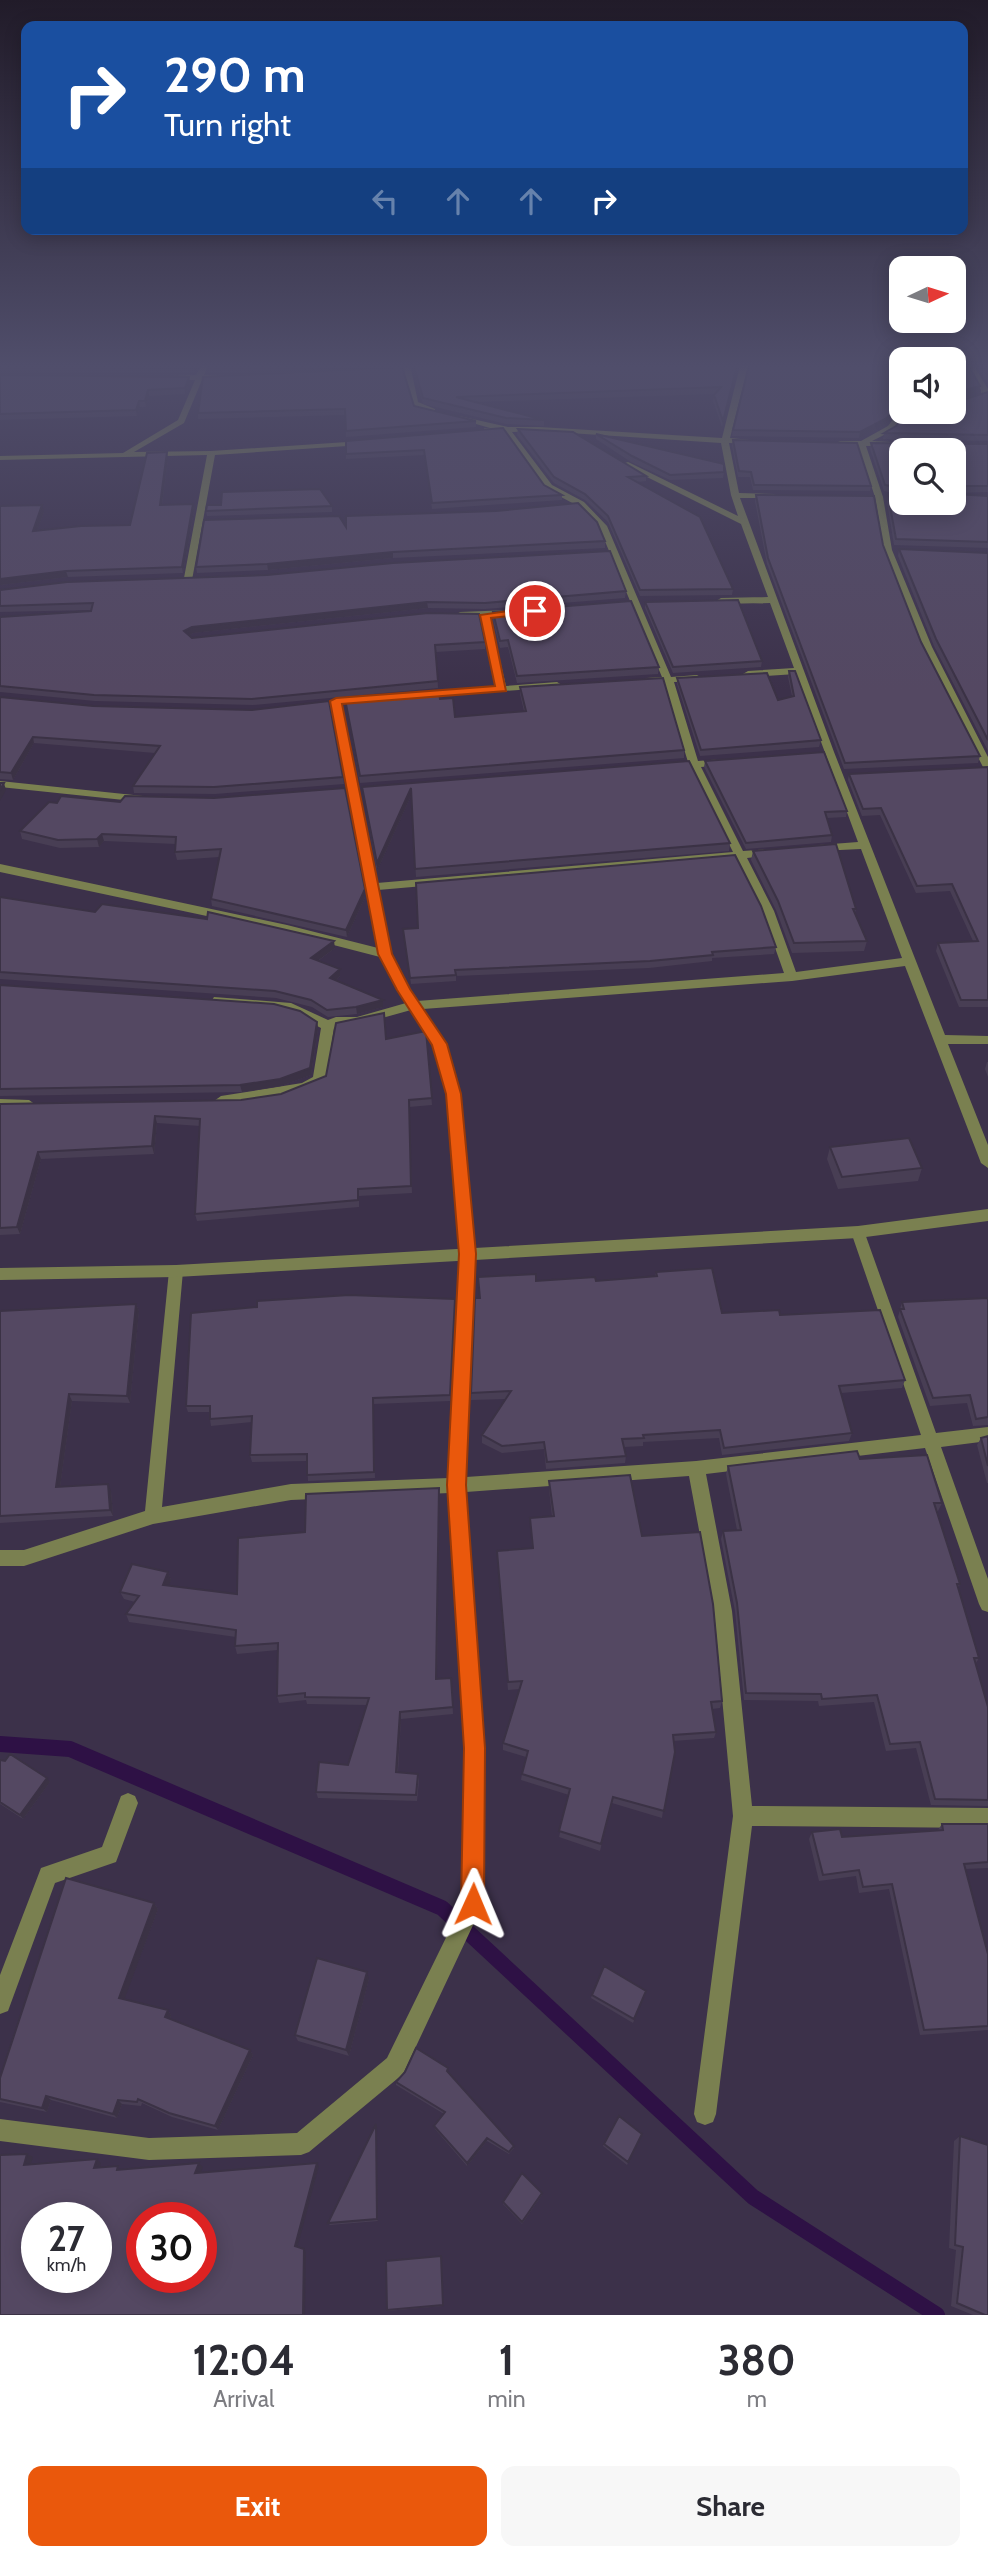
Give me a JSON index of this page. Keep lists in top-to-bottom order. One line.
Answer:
{"north":"right","page":{"turn":["290 m","Turn right"],"speed":"27 km/h","limit":"30","eta":["12:04","Arrival","1","min","380","m"],"buttons":["Exit","Share"]}}
